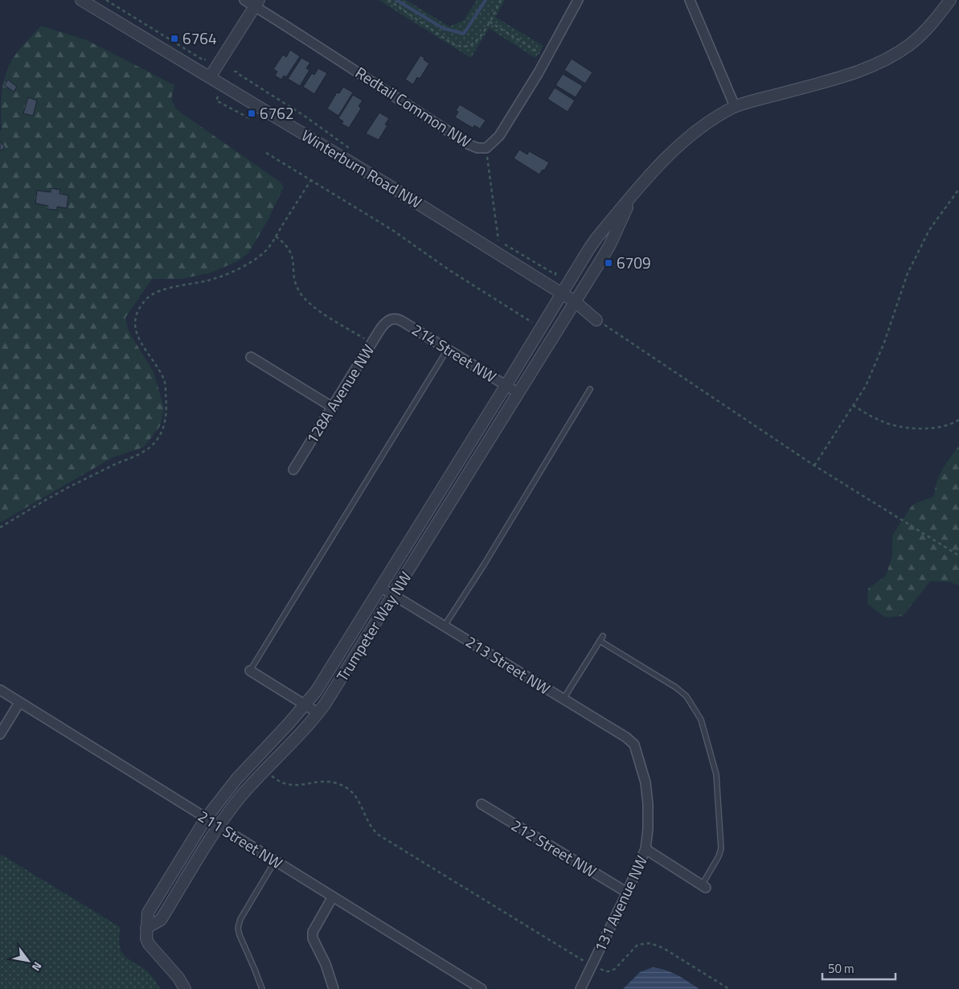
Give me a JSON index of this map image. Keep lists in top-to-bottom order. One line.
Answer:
{"streets":{"street":["Redtail Common NW","Winterburn Road NW","214 Street NW","128A Avenue NW","Trumpeter Way NW","213 Street NW","211 Street NW","212 Street NW","131 Avenue NW"]},"crossings":[["Winterburn Road NW","Trumpeter Way NW"],["214 Street NW","128A Avenue NW"],["214 Street NW","Trumpeter Way NW"],["Trumpeter Way NW","213 Street NW"],["Trumpeter Way NW","211 Street NW"],["213 Street NW","131 Avenue NW"],["212 Street NW","131 Avenue NW"]],"places":{"transit":["6764","6762","6709"]},"scale_bar":"50 m","north":"bottom right"}
